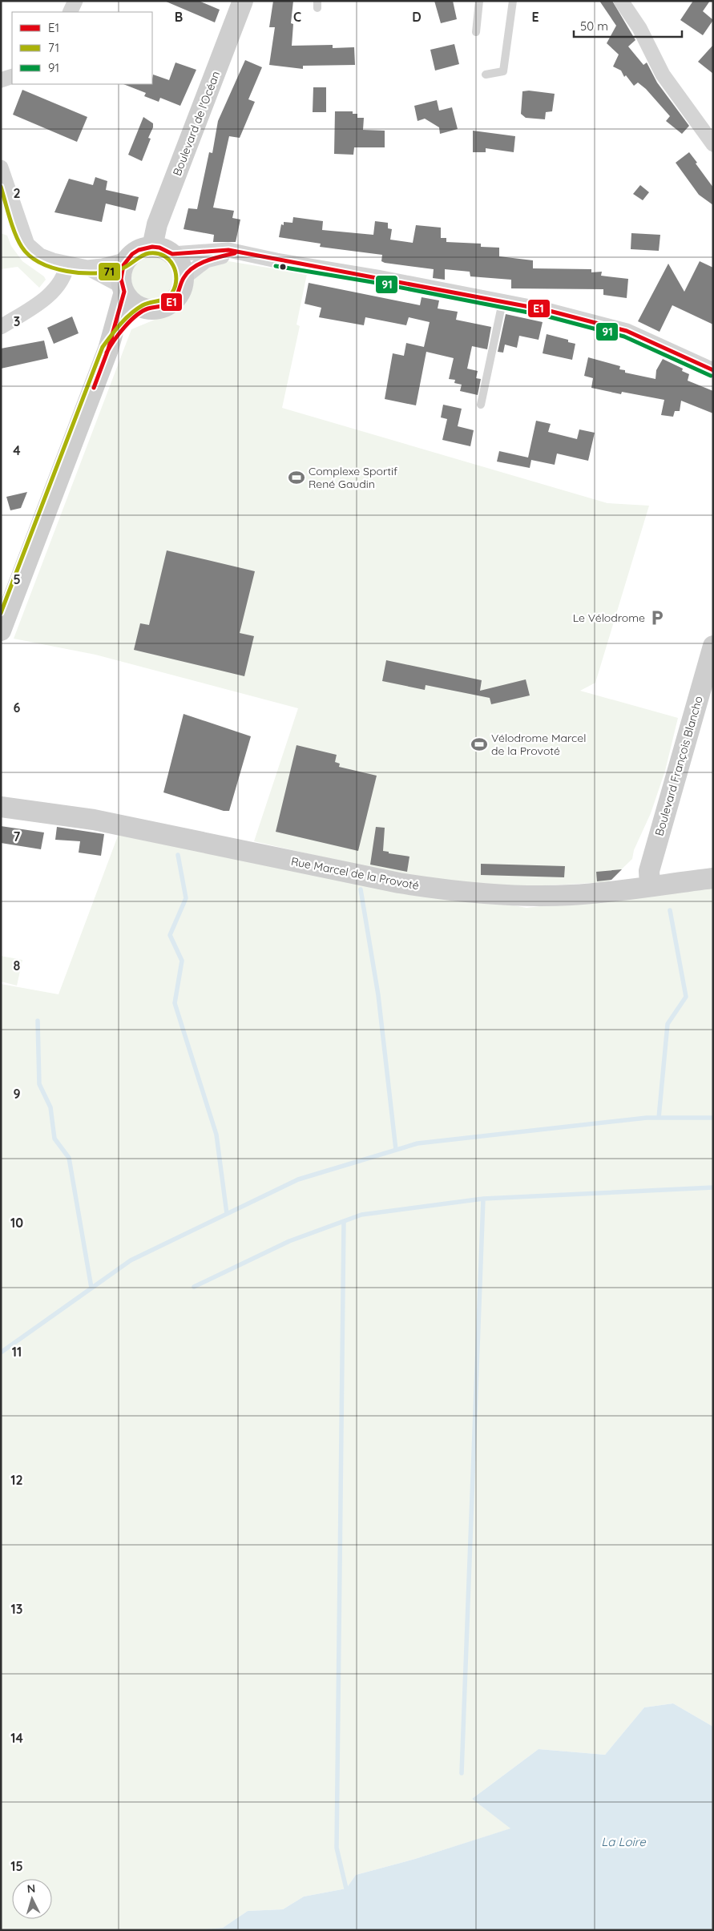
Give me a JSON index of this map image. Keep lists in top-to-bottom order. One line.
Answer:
{"streets":{"main road":["Boulevard de l'Océan","Boulevard François Blancho","Rue Marcel de la Provoté"]},"crossings":[["Boulevard François Blancho","Rue Marcel de la Provoté"]],"water":["La Loire"],"places":{"sports":["Complexe Sportif René Gaudin","Vélodrome Marcel de la Provoté"],"parking":["Le Vélodrome"]},"lines":["transit line 71","transit line E1","transit line 91"],"legend":["E1","71","91"],"scale_bar":"50 m","north":"top","grid":{"columns":["B","C","D","E"],"rows":["2","3","4","5","6","7","8","9","10","11","12","13","14","15"]}}
